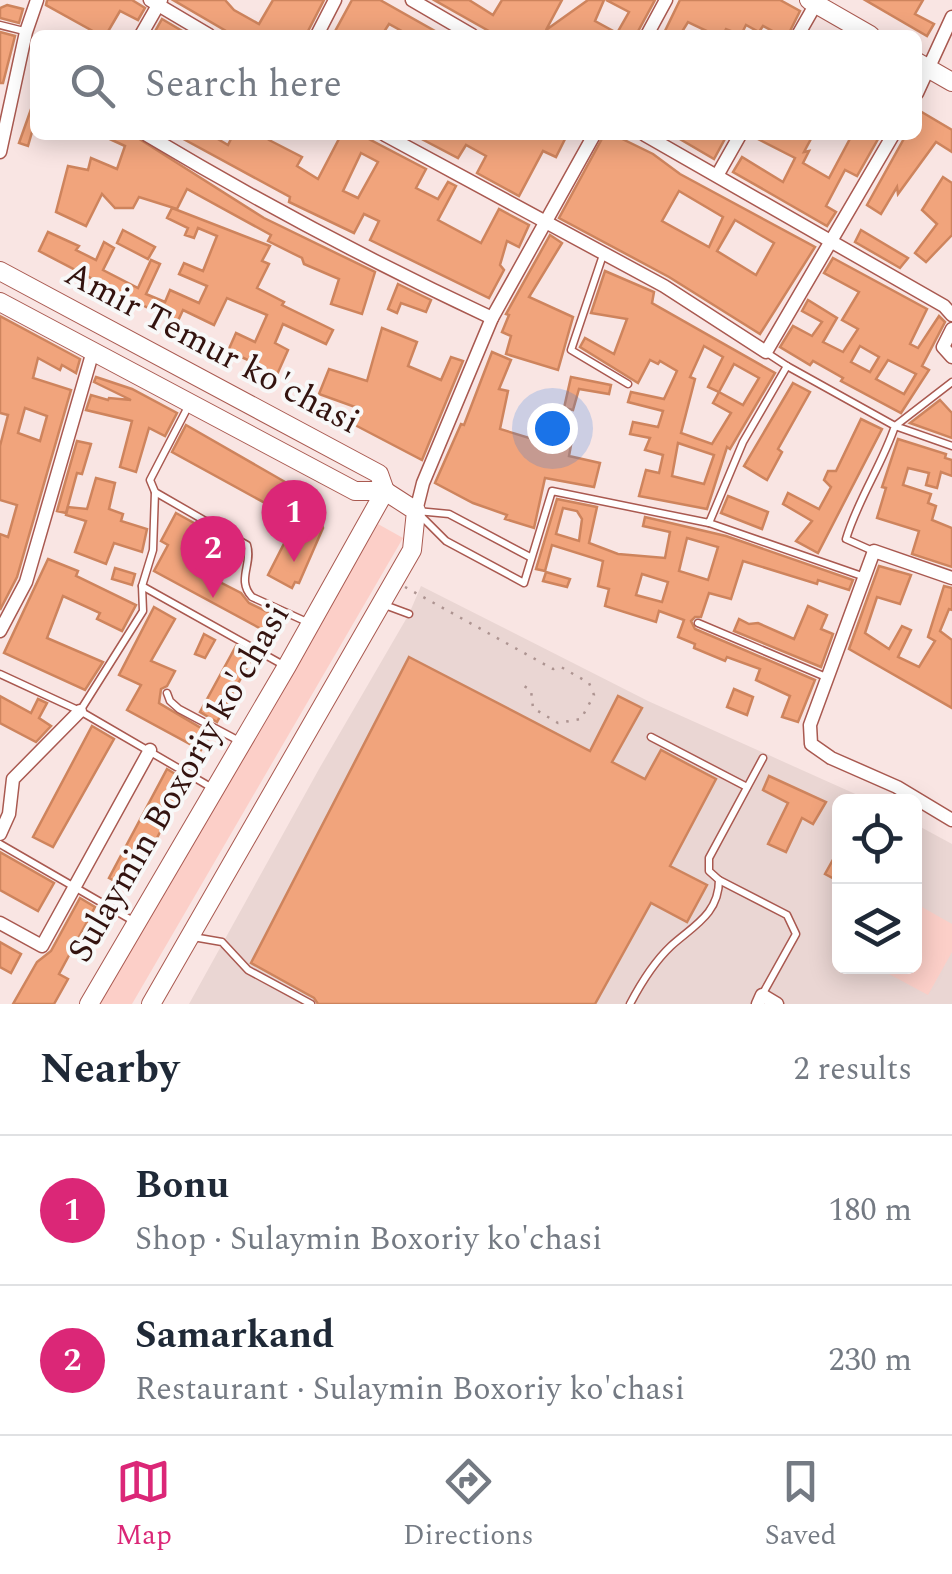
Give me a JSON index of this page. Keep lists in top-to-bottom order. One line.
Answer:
{"streets":{"main road":["Amir Temur ko'chasi","Sulaymin Boxoriy ko'chasi"]},"crossings":[["Amir Temur ko'chasi","Sulaymin Boxoriy ko'chasi"]],"page":{"search":"Search here","pins":["1","2"],"heading":["Nearby","2 results"],"list":[{"mark":"1","name":"Bonu","note":"Shop · Sulaymin Boxoriy ko'chasi","value":"180 m"},{"mark":"2","name":"Samarkand","note":"Restaurant · Sulaymin Boxoriy ko'chasi","value":"230 m"}],"nav":["Map","Directions","Saved"]}}
